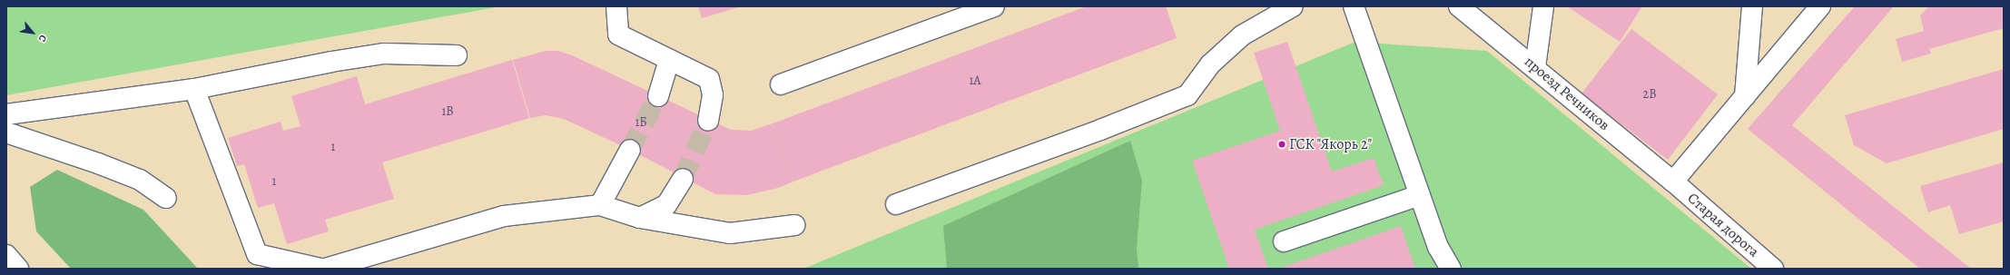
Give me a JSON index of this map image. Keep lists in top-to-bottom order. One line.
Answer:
{"streets":{"street":["проезд Речников","Старая дорога"]},"crossings":[["проезд Речников","Старая дорога"]],"places":["ГСК \"Якорь 2\""],"house_numbers":["1А","2В","1В","1Б","1","1"],"north":"bottom right"}
